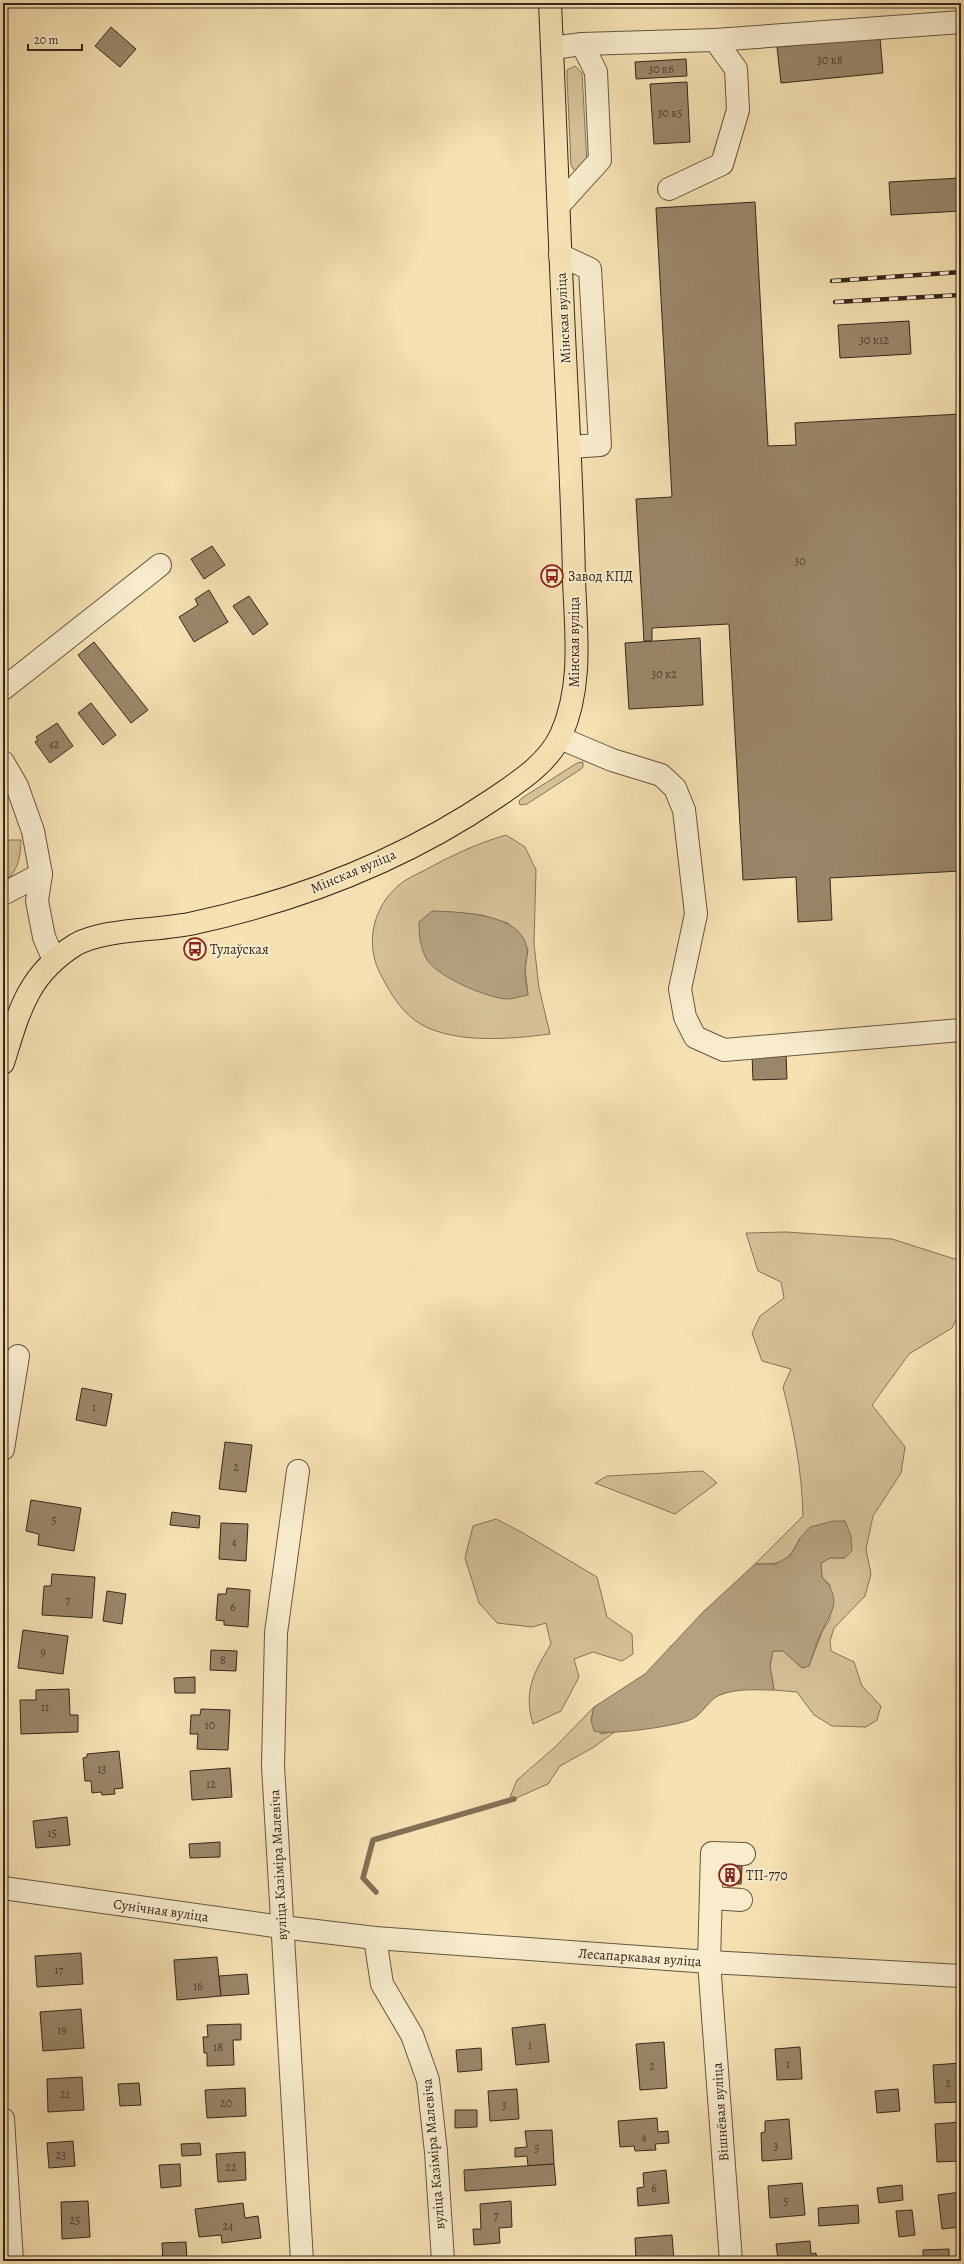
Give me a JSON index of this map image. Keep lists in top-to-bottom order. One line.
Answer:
{"streets":{"main road":["Мінская вуліца"],"street":["вуліца Казіміра Малевіча","Сунічная вуліца","Лесапаркавая вуліца","Вішнёвая вуліца"]},"crossings":[["вуліца Казіміра Малевіча","Сунічная вуліца"],["вуліца Казіміра Малевіча","Лесапаркавая вуліца"],["Сунічная вуліца","Лесапаркавая вуліца"],["Лесапаркавая вуліца","Вішнёвая вуліца"]],"places":{"bus stop":["Завод КПД","Тулаўская"],"building":["ТП-770"]},"house_numbers":["30 к8","30 к6","30 к5","30 к12","30","30 к2","42","1","2","5","4","7","6","9","8","11","10","13","12","15","17","16","19","1","18","1","2","2","21","20","3","4","3","5","23","22","6","5","7","25","24"],"scale_bar":"20 m"}
